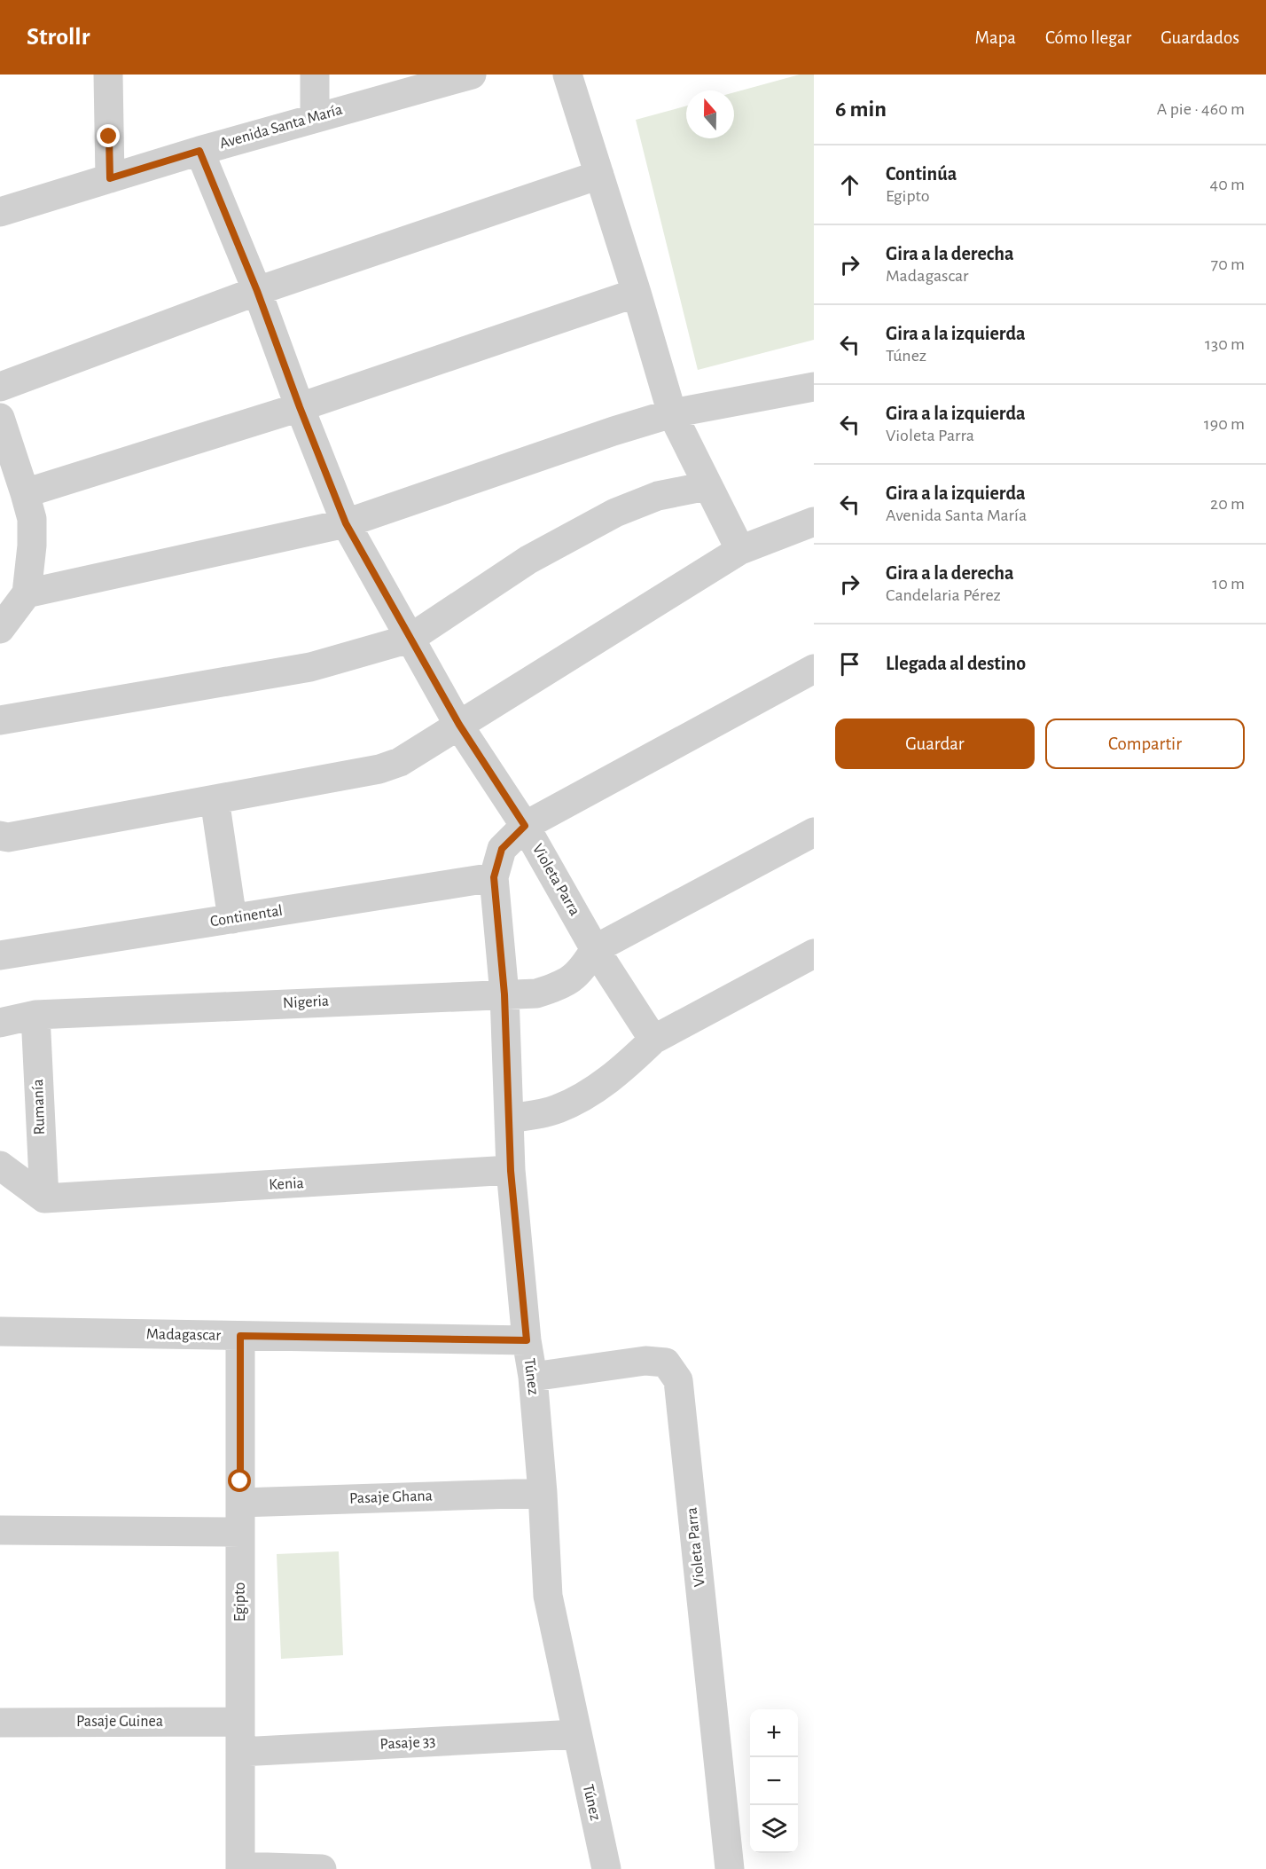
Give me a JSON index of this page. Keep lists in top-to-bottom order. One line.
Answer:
{"streets":{"street":["Avenida Santa María","Violeta Parra","Continental","Nigeria","Rumanía","Kenia","Madagascar","Túnez","Pasaje Ghana","Egipto","Pasaje Guinea","Pasaje 33"]},"crossings":[["Avenida Santa María","Violeta Parra"],["Violeta Parra","Nigeria"],["Violeta Parra","Túnez"],["Continental","Túnez"],["Nigeria","Rumanía"],["Nigeria","Túnez"],["Rumanía","Kenia"],["Kenia","Túnez"],["Madagascar","Túnez"],["Madagascar","Egipto"],["Túnez","Pasaje Ghana"],["Túnez","Pasaje 33"],["Pasaje Ghana","Egipto"],["Egipto","Pasaje Guinea"],["Egipto","Pasaje 33"]],"north":"top","page":{"header":"Strollr","nav":["Mapa","Cómo llegar","Guardados"],"heading":["6 min","A pie · 460 m"],"list":[["Continúa","Egipto","40 m"],["Gira a la derecha","Madagascar","70 m"],["Gira a la izquierda","Túnez","130 m"],["Gira a la izquierda","Violeta Parra","190 m"],["Gira a la izquierda","Avenida Santa María","20 m"],["Gira a la derecha","Candelaria Pérez","10 m"],"Llegada al destino"],"buttons":["Guardar","Compartir"],"map_buttons":["+","−"]}}
